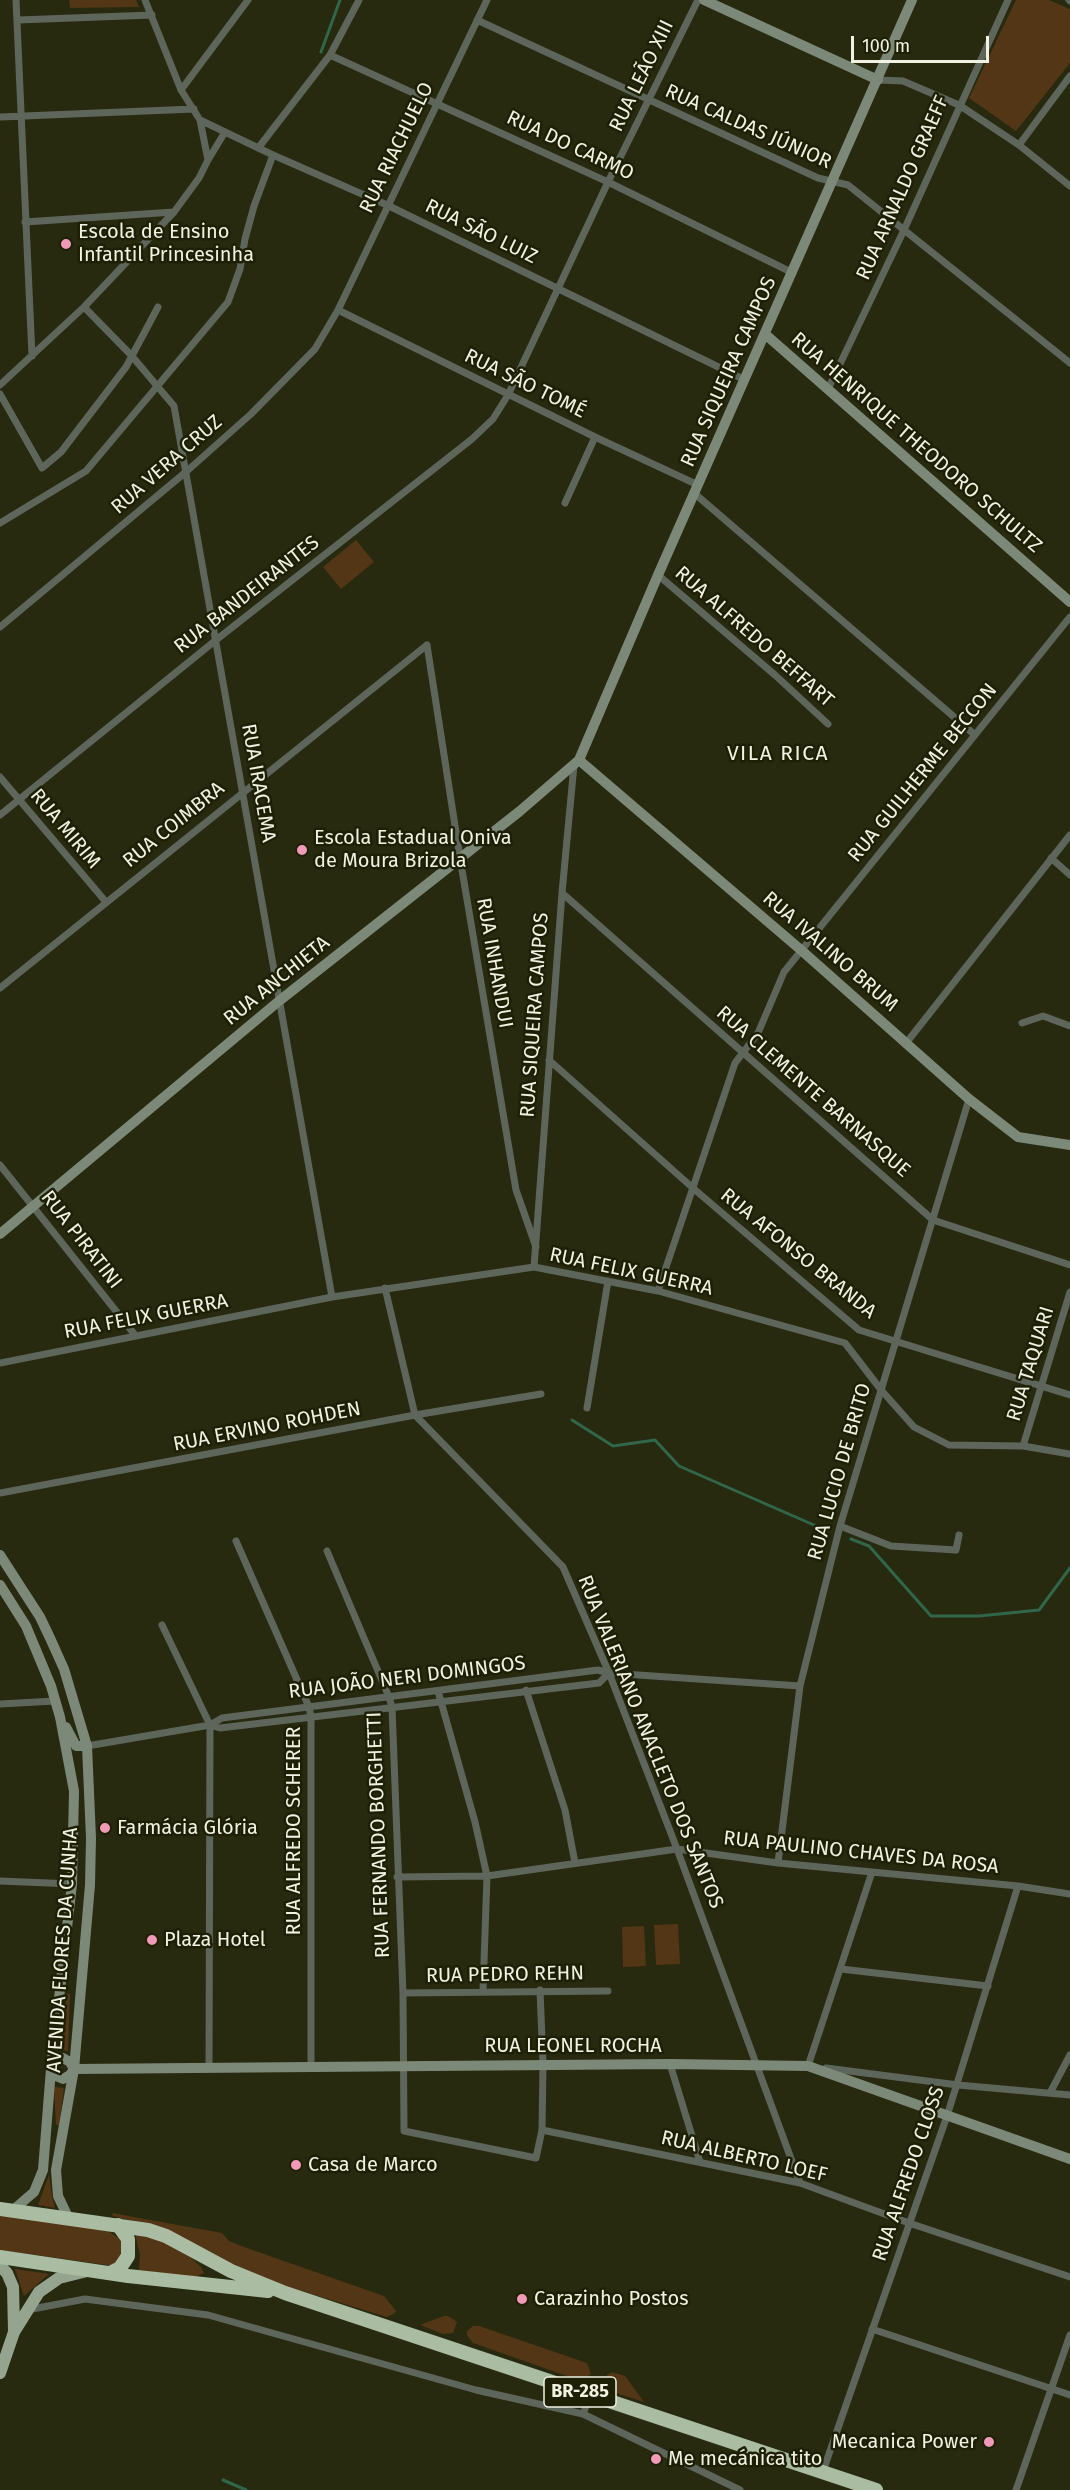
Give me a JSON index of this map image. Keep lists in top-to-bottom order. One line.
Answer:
{"streets":{"highway":["BR-285"],"main road":["RUA SIQUEIRA CAMPOS","RUA HENRIQUE THEODORO SCHULTZ","RUA IVALINO BRUM","RUA ANCHIETA","AVENIDA FLORES DA CUNHA","RUA LEONEL ROCHA"],"street":["RUA LEÃO XIII","RUA CALDAS JÚNIOR","RUA DO CARMO","RUA RIACHUELO","RUA ARNALDO GRAEFF","RUA SÃO LUIZ","RUA SÃO TOMÉ","RUA VERA CRUZ","RUA BANDEIRANTES","RUA ALFREDO BEFFART","RUA GUILHERME BECCON","RUA IRACEMA","RUA COIMBRA","RUA MIRIM","RUA INHANDUI","RUA CLEMENTE BARNASQUE","RUA PIRATINI","RUA AFONSO BRANDA","RUA FELIX GUERRA","RUA TAQUARI","RUA ERVINO ROHDEN","RUA LUCIO DE BRITO","RUA JOÃO NERI DOMINGOS","RUA VALERIANO ANACLETO DOS SANTOS","RUA ALFREDO SCHERER","RUA FERNANDO BORGHETTI","RUA PAULINO CHAVES DA ROSA","RUA PEDRO REHN","RUA ALBERTO LOEF","RUA ALFREDO CLOSS"]},"crossings":[["RUA LEÃO XIII","RUA CALDAS JÚNIOR"],["RUA LEÃO XIII","RUA DO CARMO"],["RUA LEÃO XIII","RUA SÃO LUIZ"],["RUA LEÃO XIII","RUA SÃO TOMÉ"],["RUA LEÃO XIII","RUA BANDEIRANTES"],["RUA CALDAS JÚNIOR","RUA RIACHUELO"],["RUA CALDAS JÚNIOR","RUA ARNALDO GRAEFF"],["RUA CALDAS JÚNIOR","RUA SIQUEIRA CAMPOS"],["RUA DO CARMO","RUA RIACHUELO"],["RUA DO CARMO","RUA SIQUEIRA CAMPOS"],["RUA RIACHUELO","RUA SÃO LUIZ"],["RUA RIACHUELO","RUA SÃO TOMÉ"],["RUA RIACHUELO","RUA VERA CRUZ"],["RUA ARNALDO GRAEFF","RUA HENRIQUE THEODORO SCHULTZ"],["RUA SÃO LUIZ","RUA SIQUEIRA CAMPOS"],["RUA SIQUEIRA CAMPOS","RUA SÃO TOMÉ"],["RUA SIQUEIRA CAMPOS","RUA HENRIQUE THEODORO SCHULTZ"],["RUA SIQUEIRA CAMPOS","RUA ALFREDO BEFFART"],["RUA SIQUEIRA CAMPOS","RUA IVALINO BRUM"],["RUA SIQUEIRA CAMPOS","RUA INHANDUI"],["RUA SIQUEIRA CAMPOS","RUA ANCHIETA"],["RUA SIQUEIRA CAMPOS","RUA CLEMENTE BARNASQUE"],["RUA SIQUEIRA CAMPOS","RUA AFONSO BRANDA"],["RUA SIQUEIRA CAMPOS","RUA FELIX GUERRA"],["RUA SÃO TOMÉ","RUA VERA CRUZ"],["RUA SÃO TOMÉ","RUA BANDEIRANTES"],["RUA SÃO TOMÉ","RUA GUILHERME BECCON"],["RUA VERA CRUZ","RUA IRACEMA"],["RUA BANDEIRANTES","RUA IRACEMA"],["RUA BANDEIRANTES","RUA MIRIM"],["RUA GUILHERME BECCON","RUA IVALINO BRUM"],["RUA GUILHERME BECCON","RUA CLEMENTE BARNASQUE"],["RUA GUILHERME BECCON","RUA AFONSO BRANDA"],["RUA GUILHERME BECCON","RUA FELIX GUERRA"],["RUA IRACEMA","RUA COIMBRA"],["RUA IRACEMA","RUA ANCHIETA"],["RUA IRACEMA","RUA FELIX GUERRA"],["RUA COIMBRA","RUA MIRIM"],["RUA COIMBRA","RUA INHANDUI"],["RUA IVALINO BRUM","RUA ANCHIETA"],["RUA IVALINO BRUM","RUA LUCIO DE BRITO"],["RUA INHANDUI","RUA ANCHIETA"],["RUA ANCHIETA","RUA PIRATINI"],["RUA CLEMENTE BARNASQUE","RUA LUCIO DE BRITO"],["RUA PIRATINI","RUA FELIX GUERRA"],["RUA AFONSO BRANDA","RUA TAQUARI"],["RUA AFONSO BRANDA","RUA LUCIO DE BRITO"],["RUA FELIX GUERRA","RUA TAQUARI"],["RUA FELIX GUERRA","RUA LUCIO DE BRITO"],["RUA ERVINO ROHDEN","RUA VALERIANO ANACLETO DOS SANTOS"],["RUA LUCIO DE BRITO","RUA JOÃO NERI DOMINGOS"],["RUA LUCIO DE BRITO","RUA PAULINO CHAVES DA ROSA"],["RUA JOÃO NERI DOMINGOS","RUA VALERIANO ANACLETO DOS SANTOS"],["RUA JOÃO NERI DOMINGOS","RUA ALFREDO SCHERER"],["RUA JOÃO NERI DOMINGOS","RUA FERNANDO BORGHETTI"],["RUA JOÃO NERI DOMINGOS","AVENIDA FLORES DA CUNHA"],["RUA VALERIANO ANACLETO DOS SANTOS","RUA PAULINO CHAVES DA ROSA"],["RUA VALERIANO ANACLETO DOS SANTOS","RUA LEONEL ROCHA"],["RUA VALERIANO ANACLETO DOS SANTOS","RUA ALBERTO LOEF"],["RUA ALFREDO SCHERER","RUA LEONEL ROCHA"],["RUA FERNANDO BORGHETTI","RUA PAULINO CHAVES DA ROSA"],["RUA FERNANDO BORGHETTI","RUA PEDRO REHN"],["RUA FERNANDO BORGHETTI","RUA LEONEL ROCHA"],["RUA FERNANDO BORGHETTI","RUA ALBERTO LOEF"],["RUA PAULINO CHAVES DA ROSA","RUA ALFREDO CLOSS"],["AVENIDA FLORES DA CUNHA","RUA LEONEL ROCHA"],["AVENIDA FLORES DA CUNHA","BR-285"],["RUA LEONEL ROCHA","RUA ALFREDO CLOSS"],["RUA ALBERTO LOEF","RUA ALFREDO CLOSS"],["RUA ALFREDO CLOSS","BR-285"]],"districts":["VILA RICA"],"places":["Escola de Ensino Infantil Princesinha","Escola Estadual Oniva de Moura Brizola","Farmácia Glória","Plaza Hotel","Casa de Marco","Carazinho Postos","Mecanica Power","Me mecánica tito"],"scale_bar":"100 m"}
